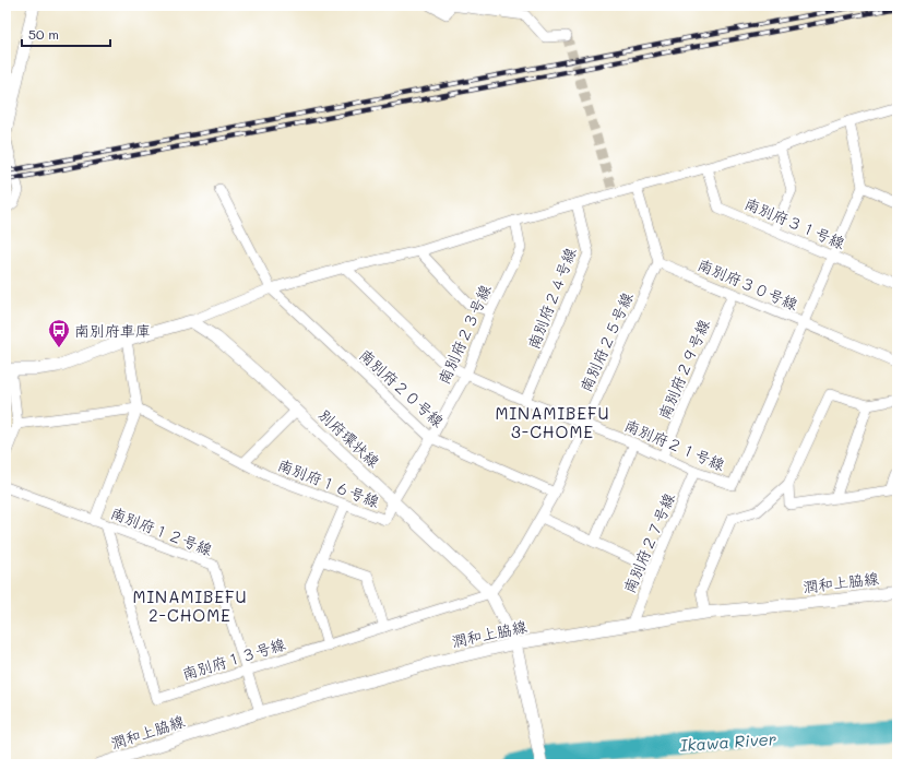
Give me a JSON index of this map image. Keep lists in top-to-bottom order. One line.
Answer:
{"streets":{"street":["南別府３１号線","南別府３０号線","南別府２４号線","南別府２３号線","南別府２５号線","南別府２９号線","南別府２０号線","別府環状線","南別府２１号線","南別府１６号線","南別府１２号線","南別府２７号線","潤和上脇線","南別府１３号線"]},"crossings":[["南別府３１号線","南別府２１号線"],["南別府３０号線","南別府２５号線"],["南別府３０号線","南別府２９号線"],["南別府３０号線","南別府２１号線"],["南別府２４号線","南別府２１号線"],["南別府２３号線","南別府２０号線"],["南別府２３号線","別府環状線"],["南別府２３号線","南別府２１号線"],["南別府２３号線","南別府１６号線"],["南別府２５号線","南別府２０号線"],["南別府２５号線","別府環状線"],["南別府２５号線","南別府２１号線"],["南別府２５号線","南別府１３号線"],["南別府２９号線","南別府２１号線"],["別府環状線","南別府１６号線"],["別府環状線","潤和上脇線"],["別府環状線","南別府１３号線"],["南別府２１号線","南別府２７号線"],["南別府１２号線","潤和上脇線"],["南別府１２号線","南別府１３号線"],["南別府２７号線","潤和上脇線"]],"districts":["MINAMIBEFU 3-CHOME","MINAMIBEFU 2-CHOME"],"water":["Ikawa River"],"places":{"bus stop":["南別府車庫"]},"scale_bar":"50 m"}
